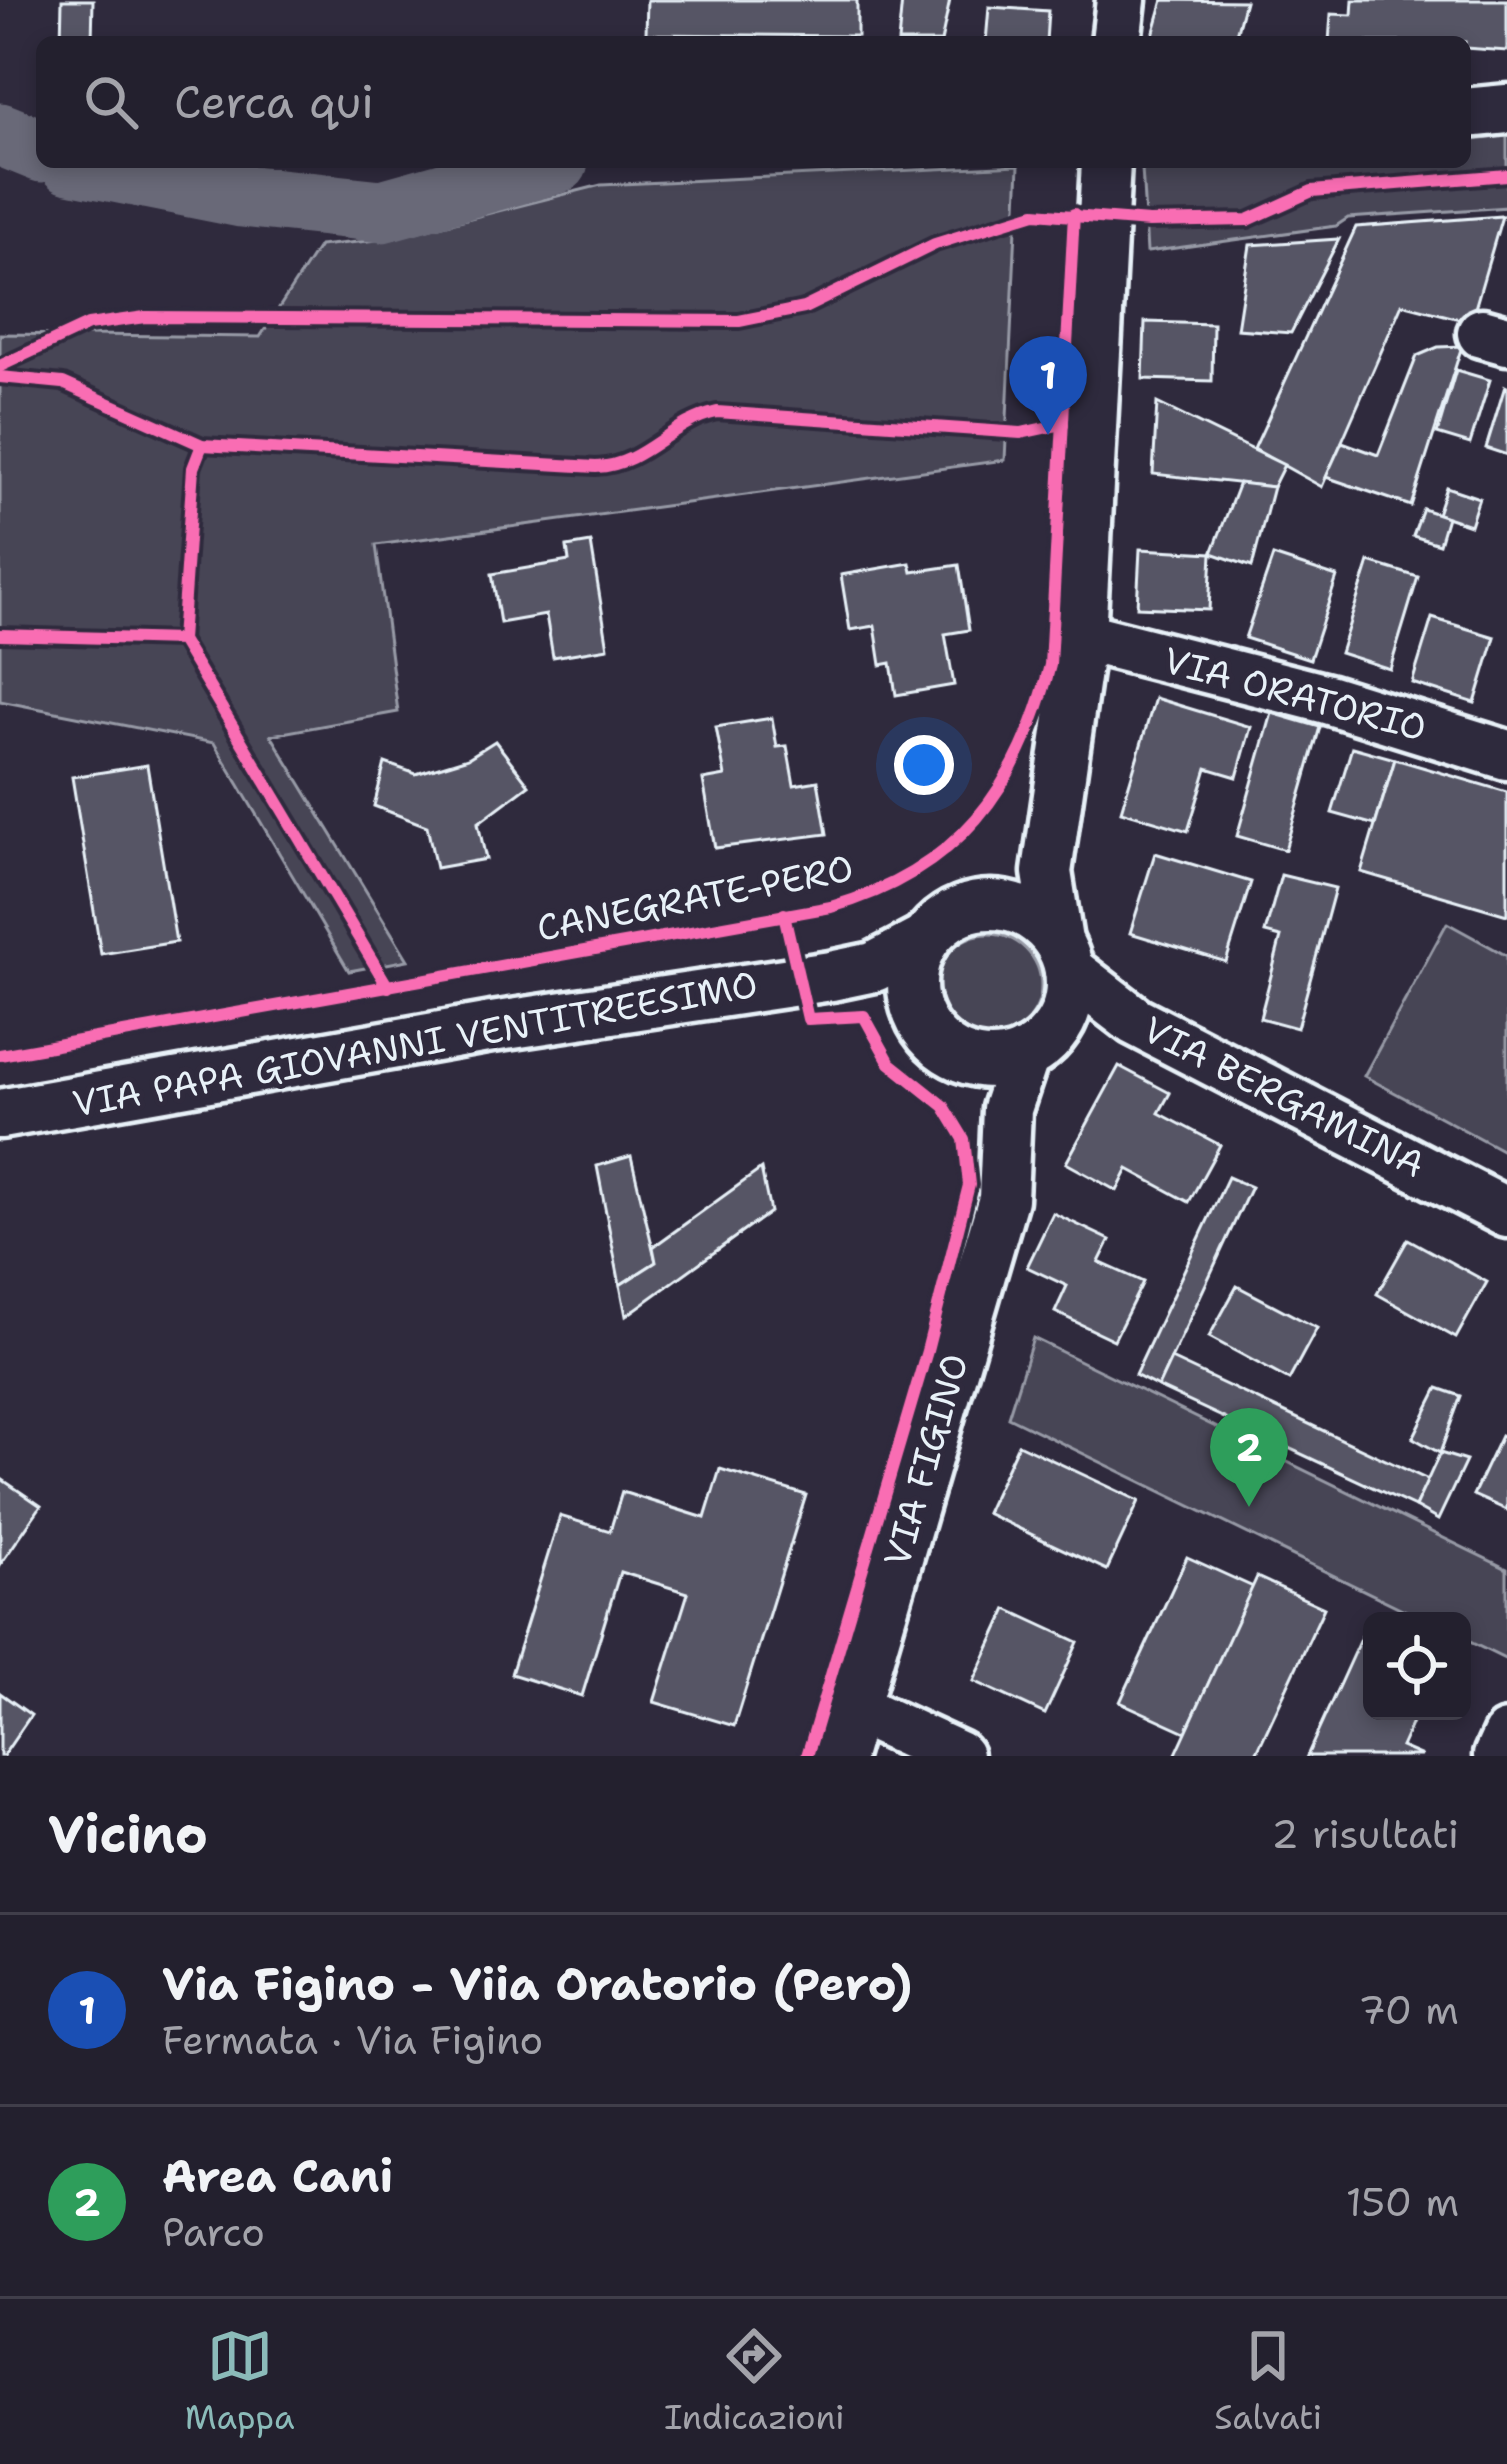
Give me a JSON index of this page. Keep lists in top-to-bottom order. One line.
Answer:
{"streets":{"street":["VIA ORATORIO","VIA PAPA GIOVANNI VENTITREESIMO","VIA BERGAMINA","VIA FIGINO"],"cycle path":["CANEGRATE-PERO"]},"crossings":[["VIA PAPA GIOVANNI VENTITREESIMO","VIA BERGAMINA"],["VIA PAPA GIOVANNI VENTITREESIMO","VIA FIGINO"],["VIA BERGAMINA","VIA FIGINO"]],"page":{"search":"Cerca qui","pins":["1","2"],"heading":["Vicino","2 risultati"],"list":[{"mark":"1","name":"Via Figino - Viia Oratorio (Pero)","note":"Fermata · Via Figino","value":"70 m"},{"mark":"2","name":"Area Cani","note":"Parco","value":"150 m"}],"nav":["Mappa","Indicazioni","Salvati"]}}
